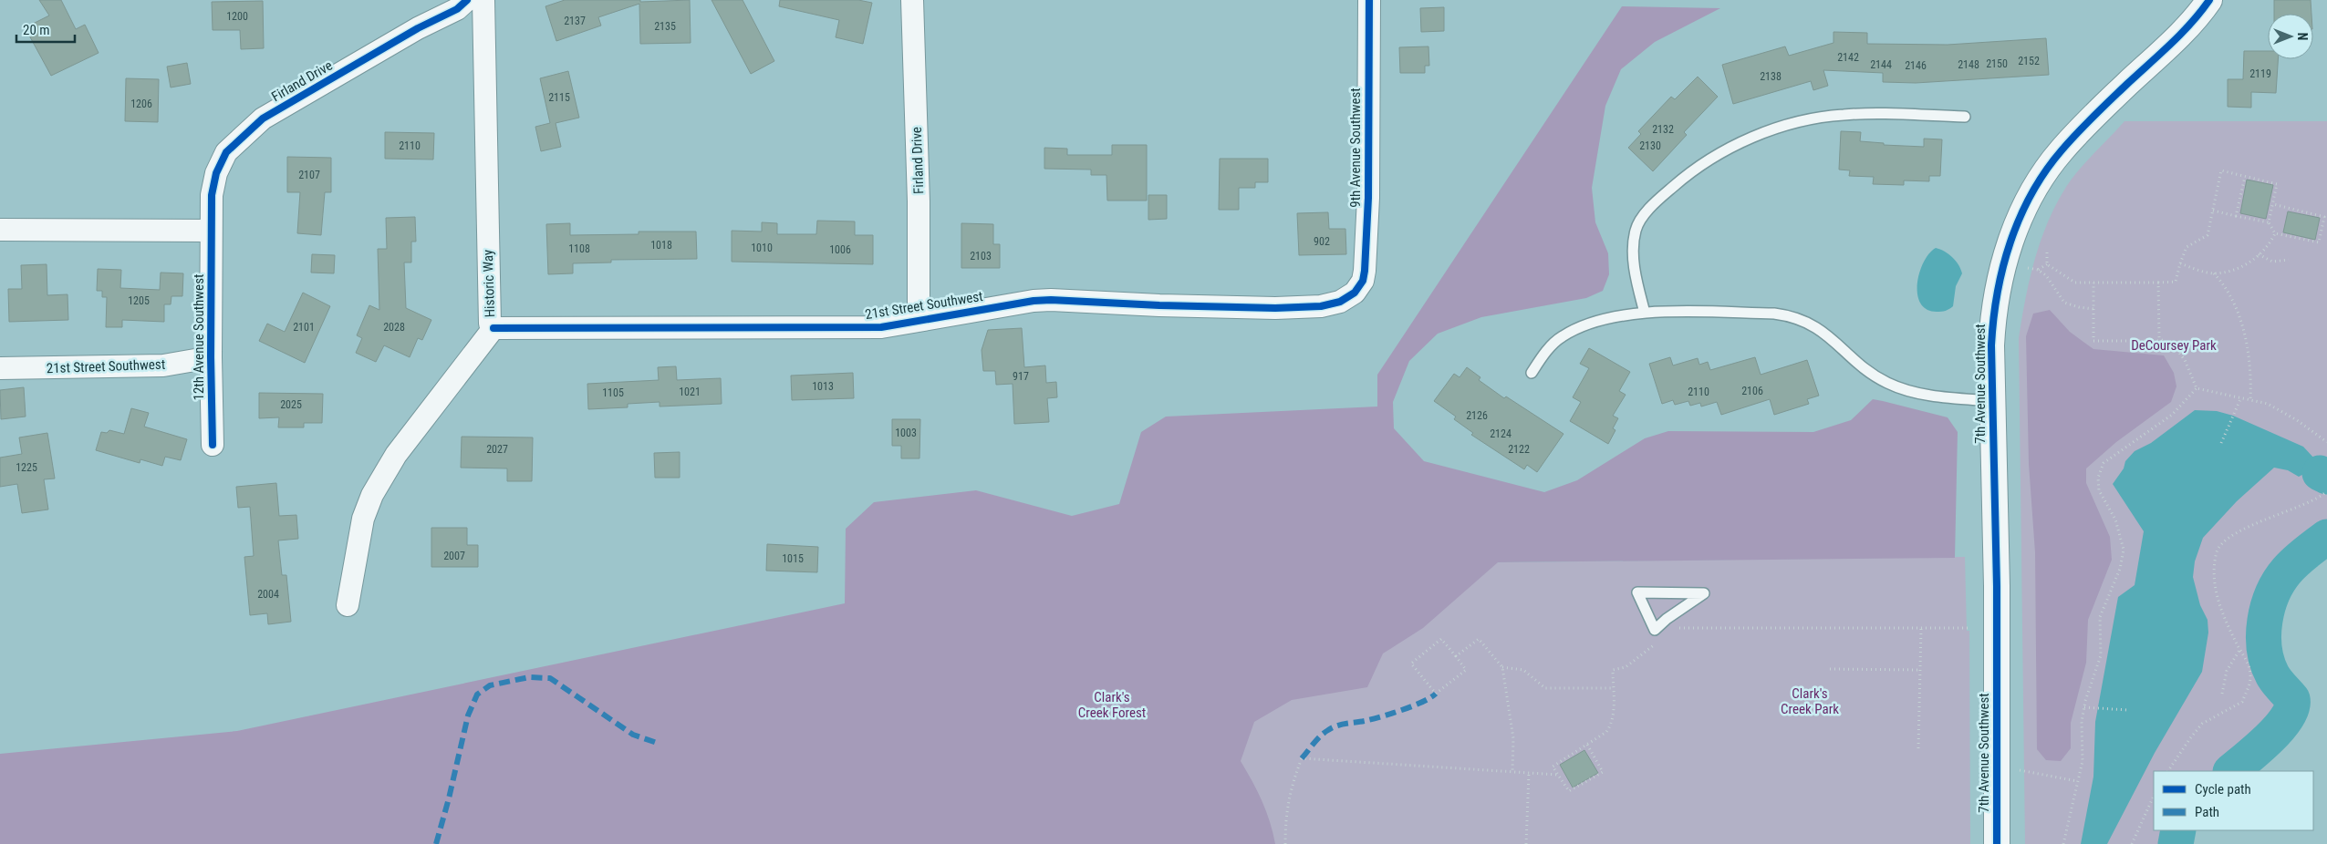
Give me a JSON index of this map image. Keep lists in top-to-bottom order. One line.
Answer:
{"streets":{"street":["Firland Drive","9th Avenue Southwest","Historic Way","21st Street Southwest","12th Avenue Southwest","7th Avenue Southwest"]},"crossings":[["Firland Drive","21st Street Southwest"],["Firland Drive","12th Avenue Southwest"],["9th Avenue Southwest","21st Street Southwest"],["Historic Way","21st Street Southwest"],["21st Street Southwest","12th Avenue Southwest"]],"parks":["DeCoursey Park","Clark's Creek Park","Clark's Creek Forest"],"house_numbers":["1200","2137","2135","2142","2152","2150","2144","2148","2146","2119","2138","2115","1206","2132","2110","2130","2107","902","1018","1010","1108","1006","2103","1205","2101","2028","917","1013","2106","1021","2110","1105","2025","2126","1003","2124","2027","2122","1225","2007","1015","2004"],"legend":["Cycle path","Path"],"scale_bar":"20 m","north":"right"}
